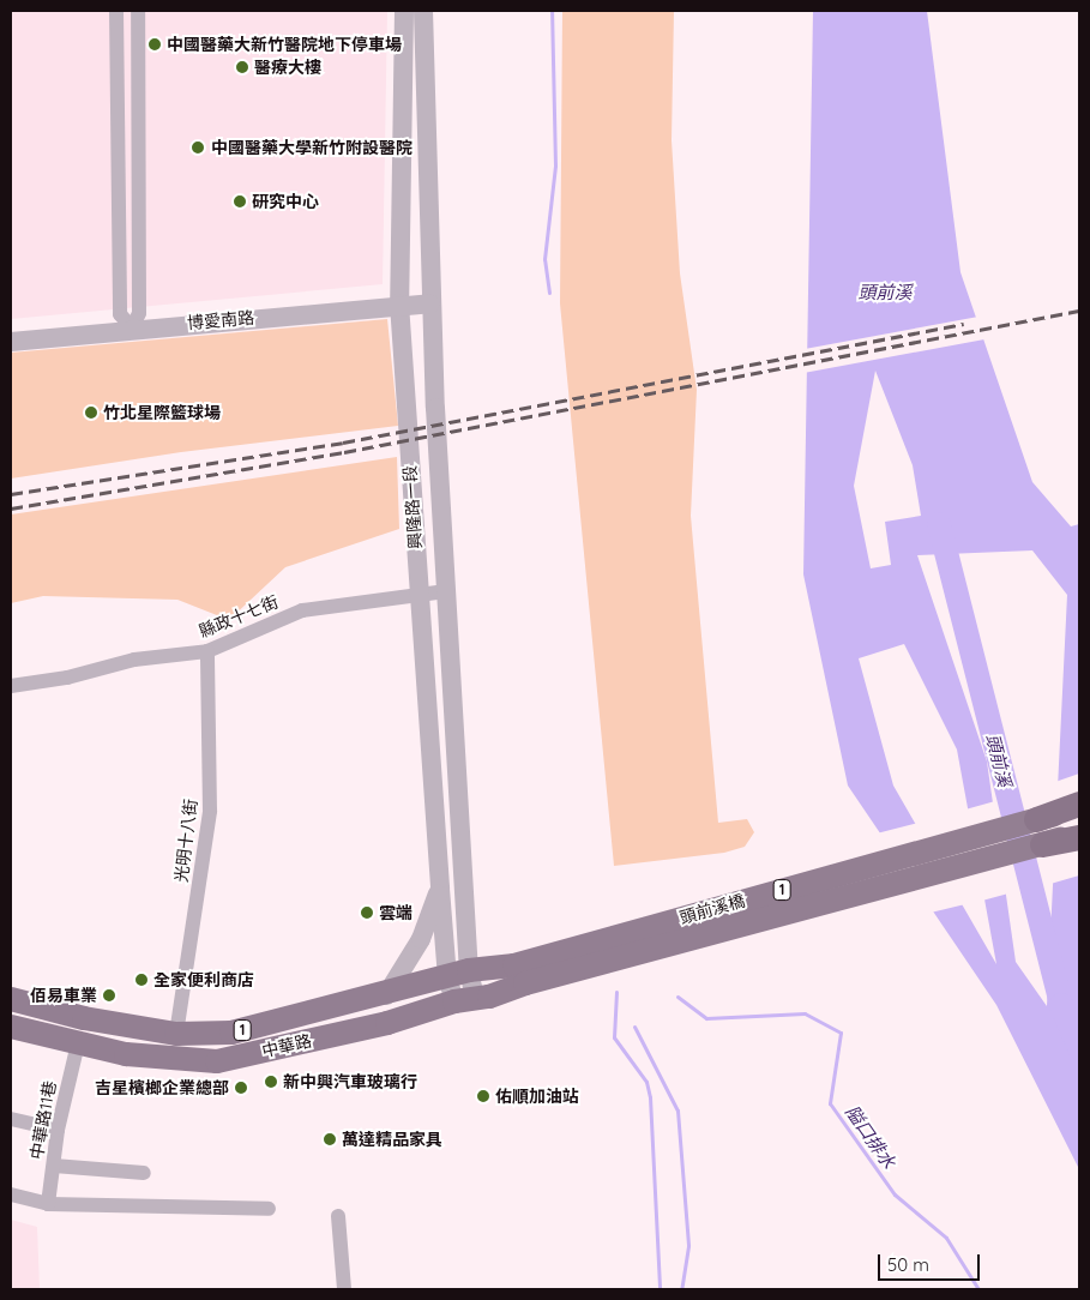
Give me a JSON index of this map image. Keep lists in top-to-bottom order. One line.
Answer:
{"streets":{"main road":["1","頭前溪橋","中華路"],"street":["博愛南路","興隆路一段","縣政十七街","光明十八街","中華路11巷"]},"crossings":[["博愛南路","興隆路一段"],["興隆路一段","縣政十七街"],["興隆路一段","頭前溪橋"],["興隆路一段","中華路"],["縣政十七街","光明十八街"],["光明十八街","中華路"],["頭前溪橋","中華路"],["中華路","中華路11巷"]],"water":["頭前溪","隘口排水"],"places":["中國醫藥大新竹醫院地下停車場","醫療大樓","中國醫藥大學新竹附設醫院","研究中心","竹北星際籃球場","雲端","全家便利商店","佰易車業","新中興汽車玻璃行","吉星檳榔企業總部","佑順加油站","萬達精品家具"],"scale_bar":"50 m"}
